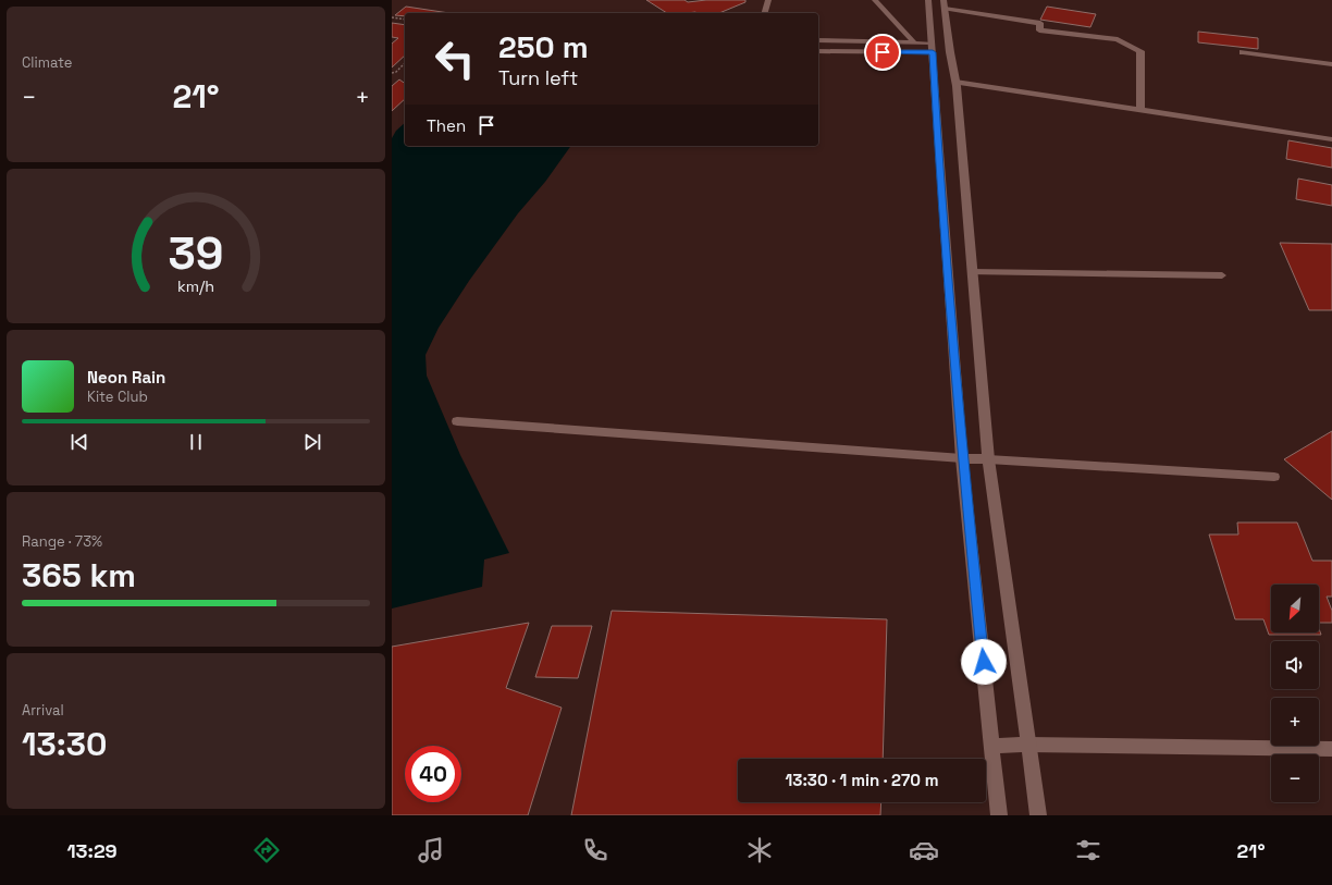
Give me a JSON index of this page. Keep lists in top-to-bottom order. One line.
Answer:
{"north":"bottom left","page":{"tile":["Climate",["Range · 73%","365 km"],["Arrival","13:30"]],"turn":["250 m","Turn left"],"heat":["−","21°","+"],"then":"Then","song":["Neon Rain","Kite Club"],"map_buttons":["+","−"],"limit":"40","trip":"13:30 · 1 min · 270 m","tabs":["13:29","21°"],"gauge":["39","km/h"]}}
